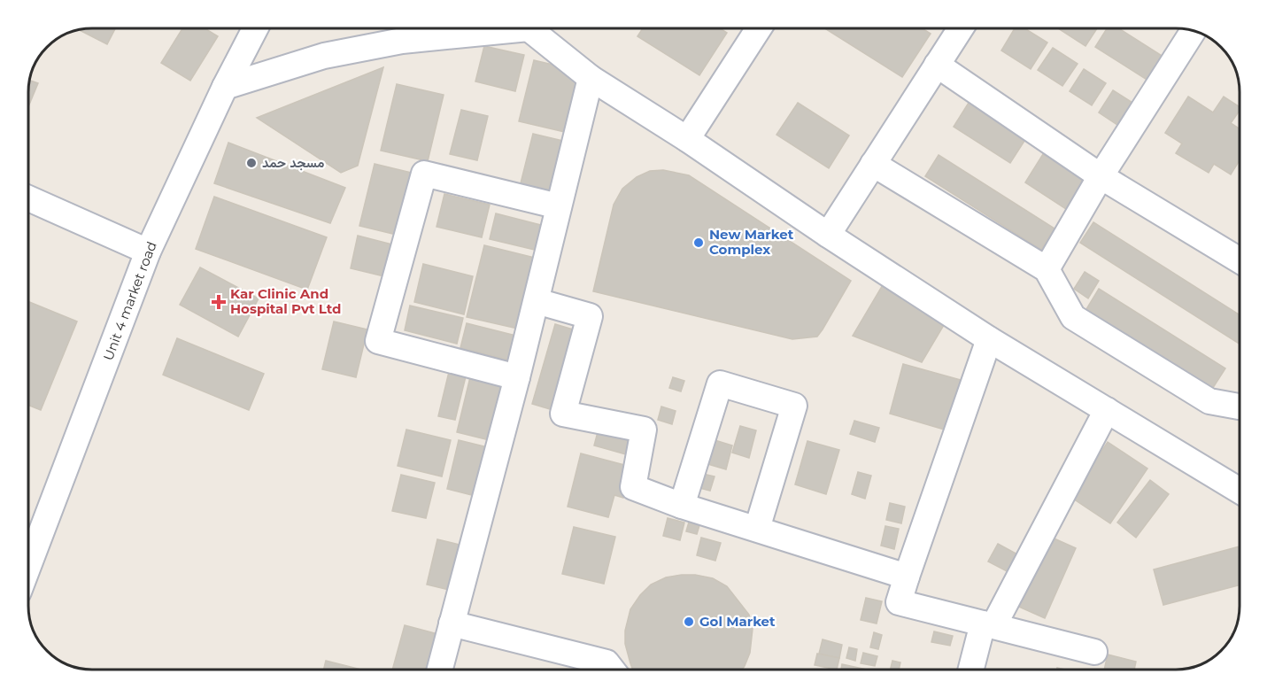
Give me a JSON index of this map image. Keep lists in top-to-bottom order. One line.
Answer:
{"streets":{"street":["Unit 4 market road"]},"places":{"other":["مسجد حمد","New Market Complex","Gol Market"],"health":["Kar Clinic And Hospital Pvt Ltd"]}}
